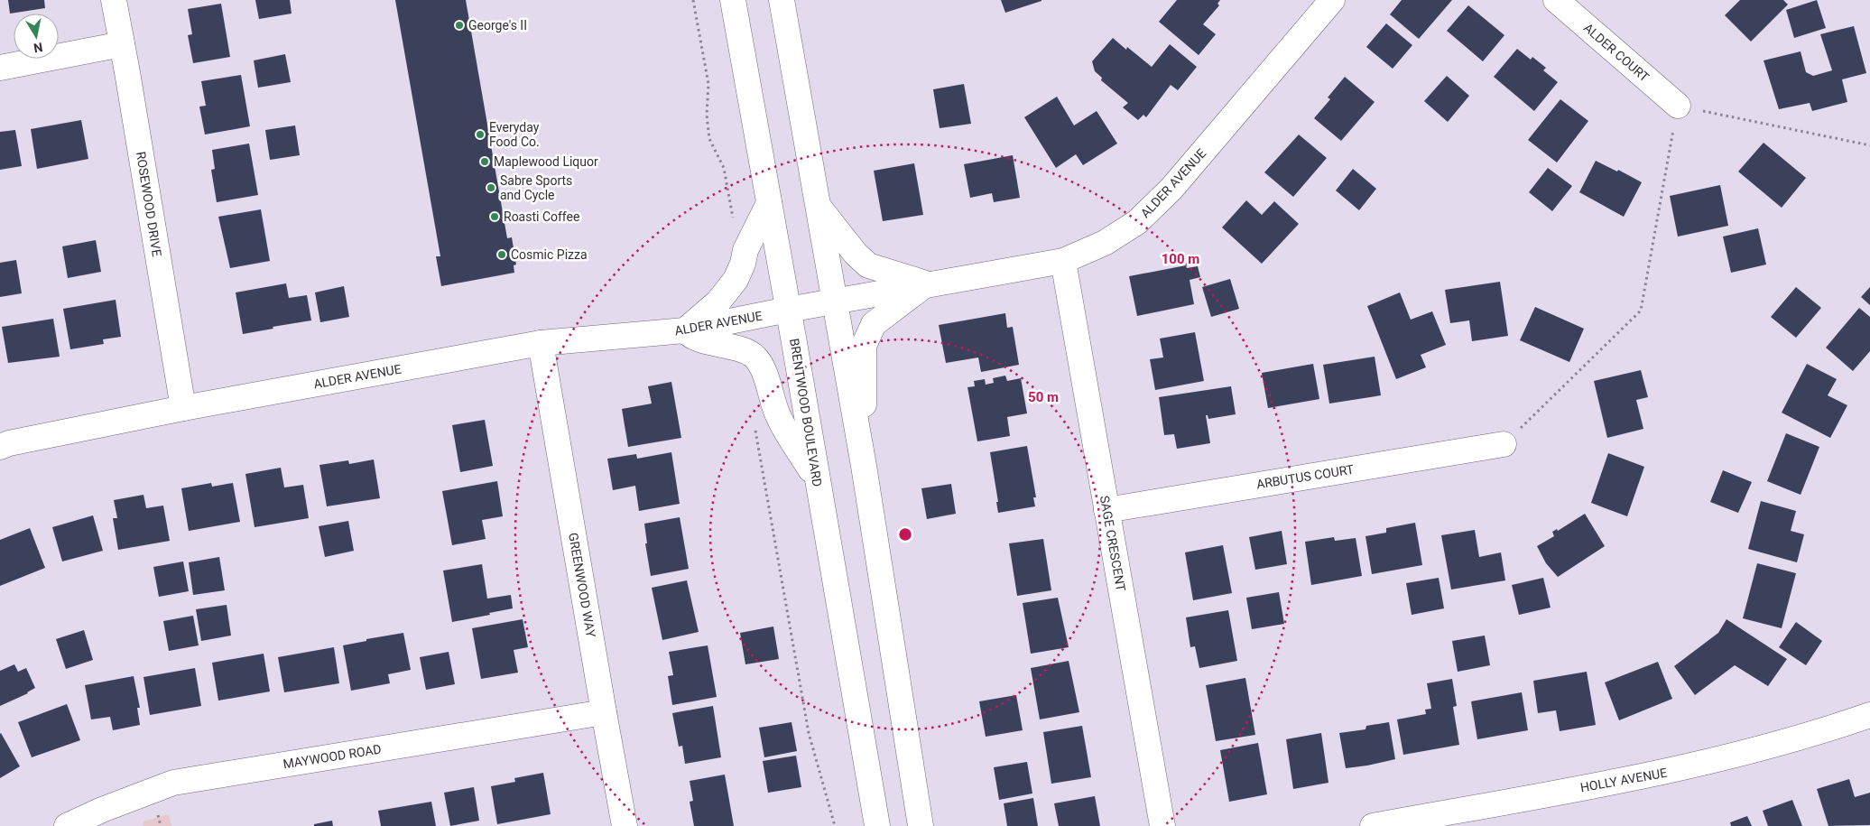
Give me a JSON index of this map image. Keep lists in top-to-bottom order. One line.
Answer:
{"streets":{"street":["ALDER COURT","ALDER AVENUE","ROSEWOOD DRIVE","BRENTWOOD BOULEVARD","ARBUTUS COURT","SAGE CRESCENT","GREENWOOD WAY","MAYWOOD ROAD","HOLLY AVENUE"]},"crossings":[["ALDER AVENUE","ROSEWOOD DRIVE"],["ALDER AVENUE","BRENTWOOD BOULEVARD"],["ALDER AVENUE","SAGE CRESCENT"],["ALDER AVENUE","GREENWOOD WAY"],["ARBUTUS COURT","SAGE CRESCENT"],["GREENWOOD WAY","MAYWOOD ROAD"]],"places":["George's II","Everyday Food Co.","Maplewood Liquor","Sabre Sports and Cycle","Roasti Coffee","Cosmic Pizza"],"north":"bottom","rings":["100 m","50 m"]}
